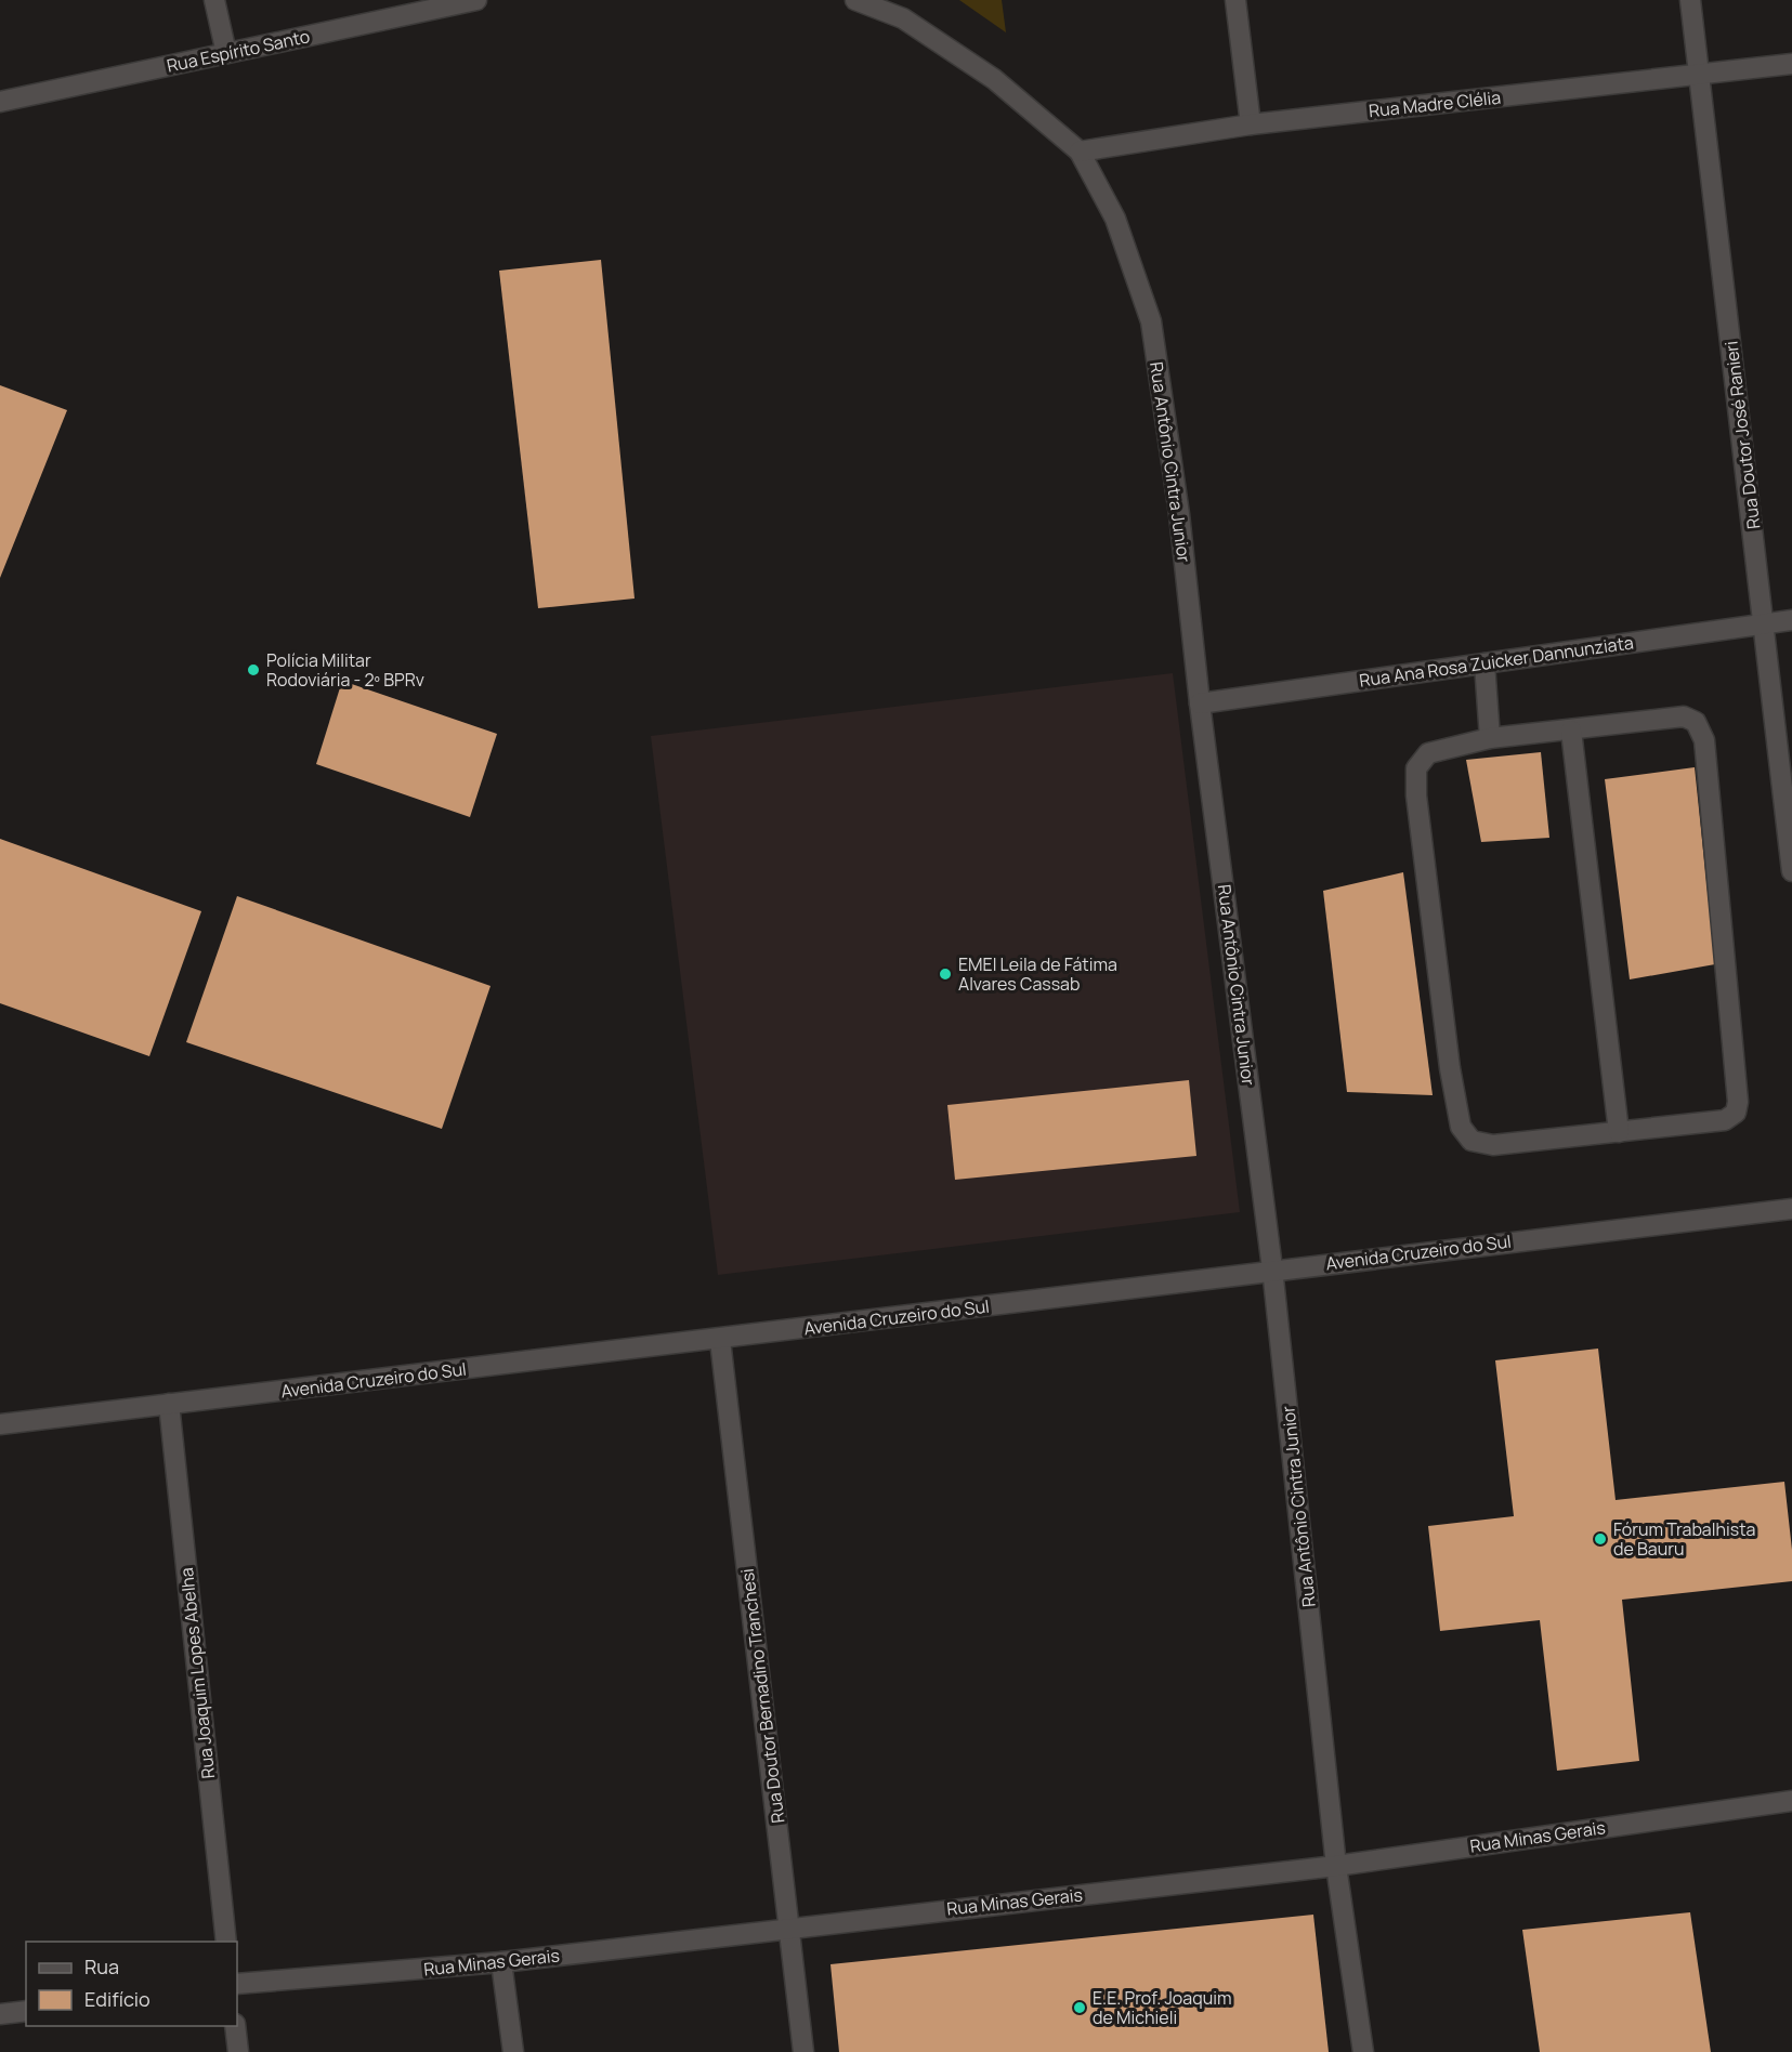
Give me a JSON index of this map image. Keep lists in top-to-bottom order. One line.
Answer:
{"streets":{"street":["Rua Espírito Santo","Rua Madre Clélia","Rua Doutor José Ranieri","Rua Antônio Cintra Junior","Rua Ana Rosa Zuicker Dannunziata","Avenida Cruzeiro do Sul","Rua Joaquim Lopes Abelha","Rua Doutor Bernadino Tranchesi","Rua Minas Gerais"]},"crossings":[["Rua Madre Clélia","Rua Doutor José Ranieri"],["Rua Madre Clélia","Rua Antônio Cintra Junior"],["Rua Doutor José Ranieri","Rua Ana Rosa Zuicker Dannunziata"],["Rua Antônio Cintra Junior","Rua Ana Rosa Zuicker Dannunziata"],["Rua Antônio Cintra Junior","Avenida Cruzeiro do Sul"],["Rua Antônio Cintra Junior","Rua Minas Gerais"],["Avenida Cruzeiro do Sul","Rua Joaquim Lopes Abelha"],["Avenida Cruzeiro do Sul","Rua Doutor Bernadino Tranchesi"],["Rua Doutor Bernadino Tranchesi","Rua Minas Gerais"]],"places":["Polícia Militar Rodoviária - 2º BPRv","EMEI Leila de Fátima Alvares Cassab","Fórum Trabalhista de Bauru","E.E. Prof. Joaquim de Michieli"],"legend":["Rua","Edifício"]}
